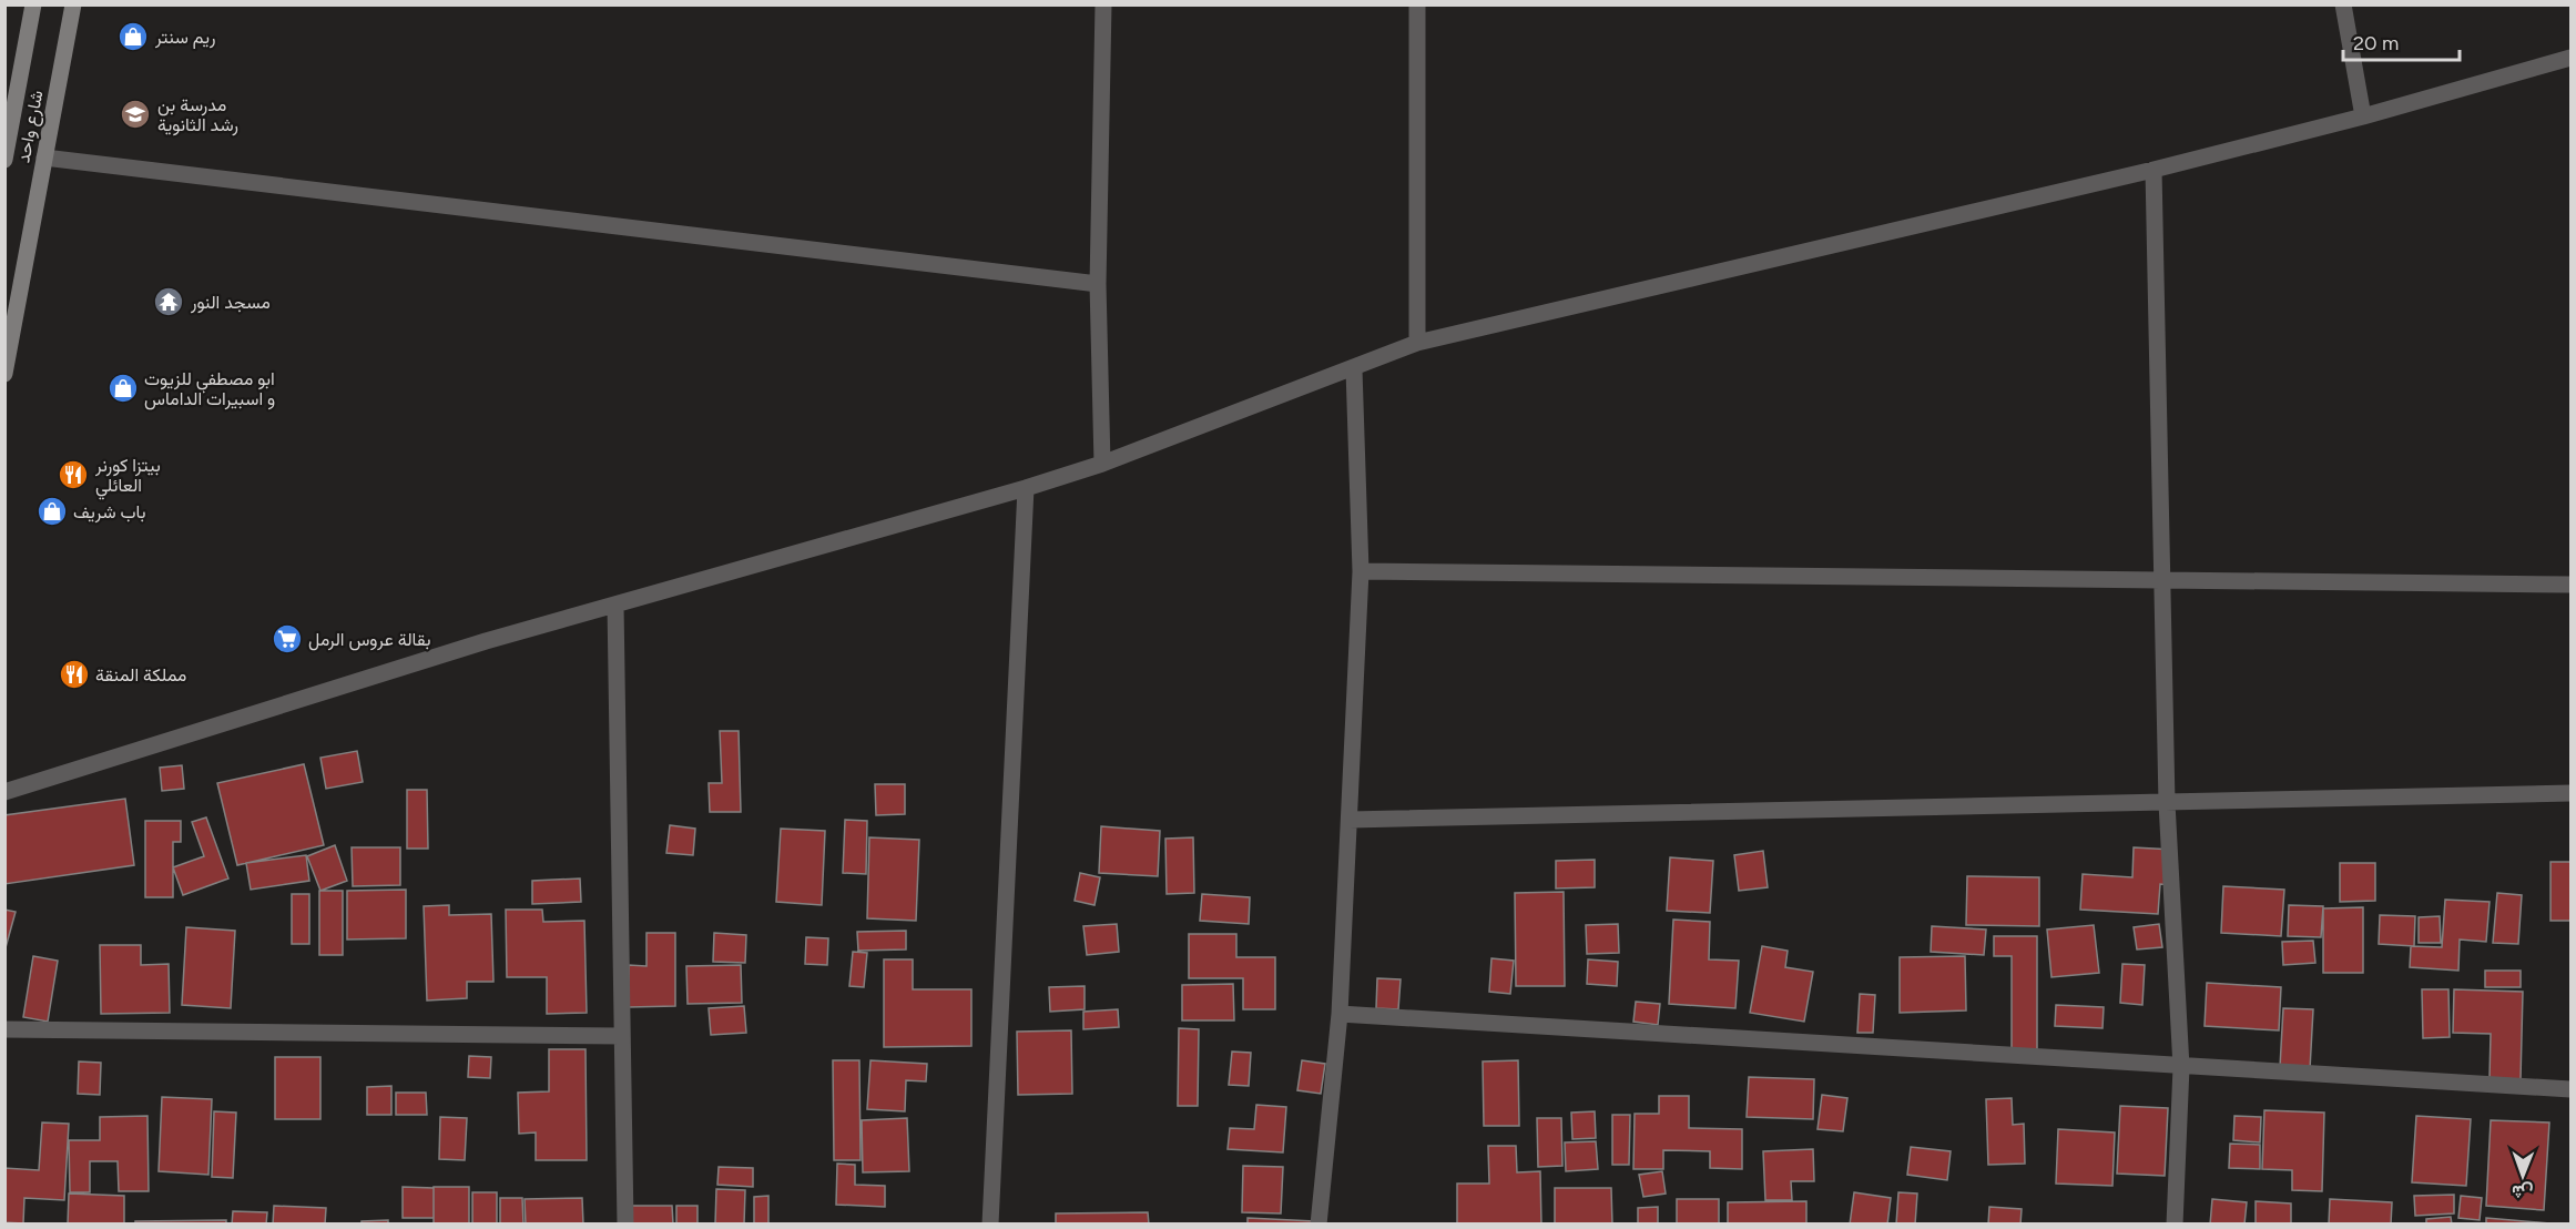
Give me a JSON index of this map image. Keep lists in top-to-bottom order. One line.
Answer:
{"streets":{"street":["شارع واحد"]},"places":{"shop":["ريم سنتر","ابو مصطفي للزيوت و اسبيرات الداماس","باب شريف"],"school or university":["مدرسة بن رشد الثانوية"],"temple":["مسجد النور"],"restaurant":["بيتزا كورنر العائلي","مملكة المنقة"],"supermarket":["بقالة عروس الرمل"]},"scale_bar":"20 m","north":"bottom"}
